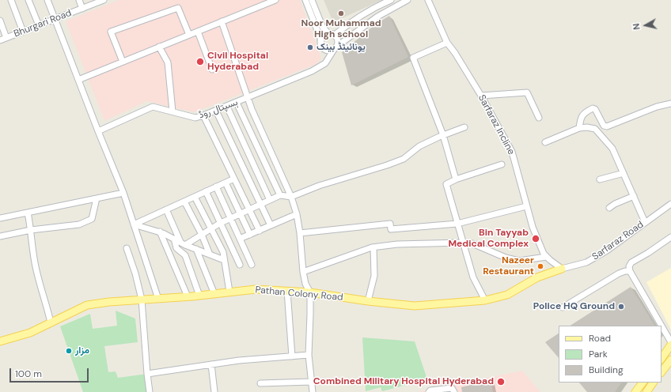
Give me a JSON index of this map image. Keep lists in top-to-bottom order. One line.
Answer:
{"streets":{"main road":["Pathan Colony Road"],"street":["Bhurgari Road","ہسپتال روڈ","Sarfaraz Incline","Sarfaraz Road"]},"crossings":[["Sarfaraz Incline","Sarfaraz Road"],["Sarfaraz Incline","Pathan Colony Road"],["Sarfaraz Road","Pathan Colony Road"]],"places":["Noor Muhammad High school","یونائیٹڈ بینک","Civil Hospital Hyderabad","Bin Tayyab Medical Complex","Nazeer Restaurant","Police HQ Ground","مزار","Combined Military Hospital Hyderabad"],"legend":["Road","Park","Building"],"scale_bar":"100 m","north":"left"}
